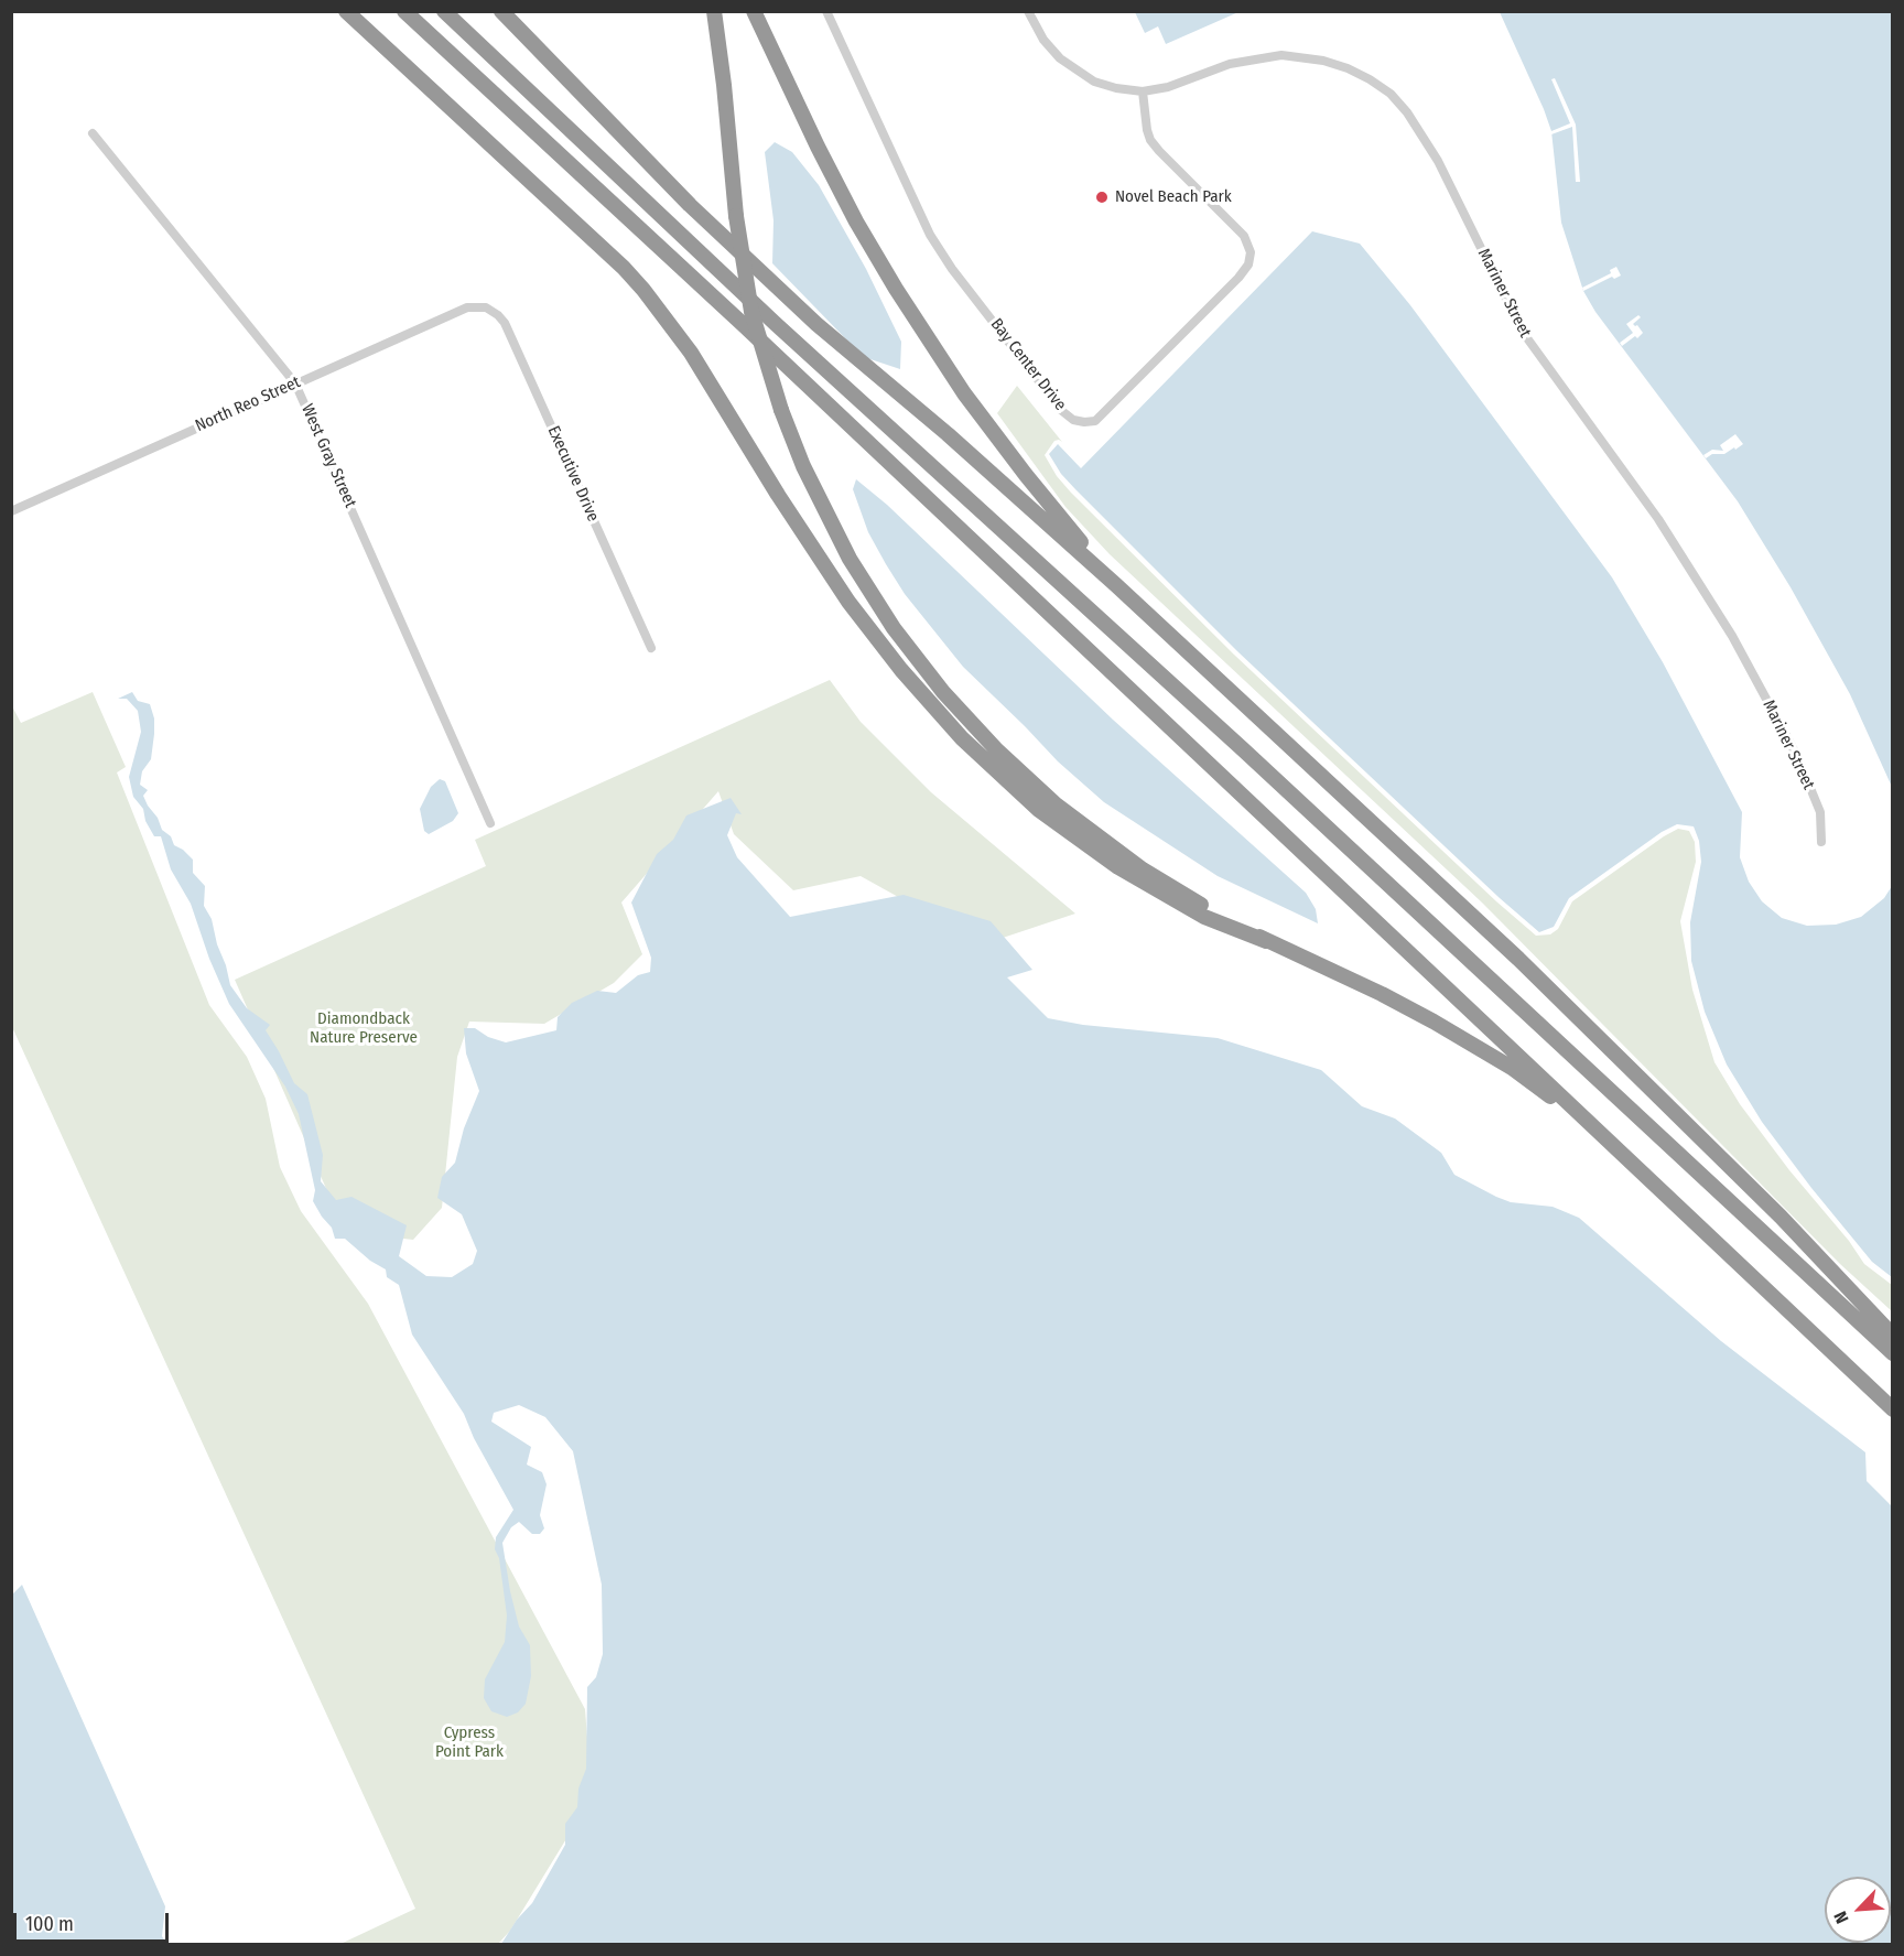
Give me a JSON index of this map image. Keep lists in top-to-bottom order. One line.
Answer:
{"streets":{"street":["Mariner Street","Bay Center Drive","North Reo Street","West Gray Street","Executive Drive"]},"crossings":[["Mariner Street","Bay Center Drive"],["North Reo Street","West Gray Street"],["North Reo Street","Executive Drive"]],"parks":["Diamondback Nature Preserve","Cypress Point Park"],"places":["Novel Beach Park"],"scale_bar":"100 m","north":"bottom left"}
